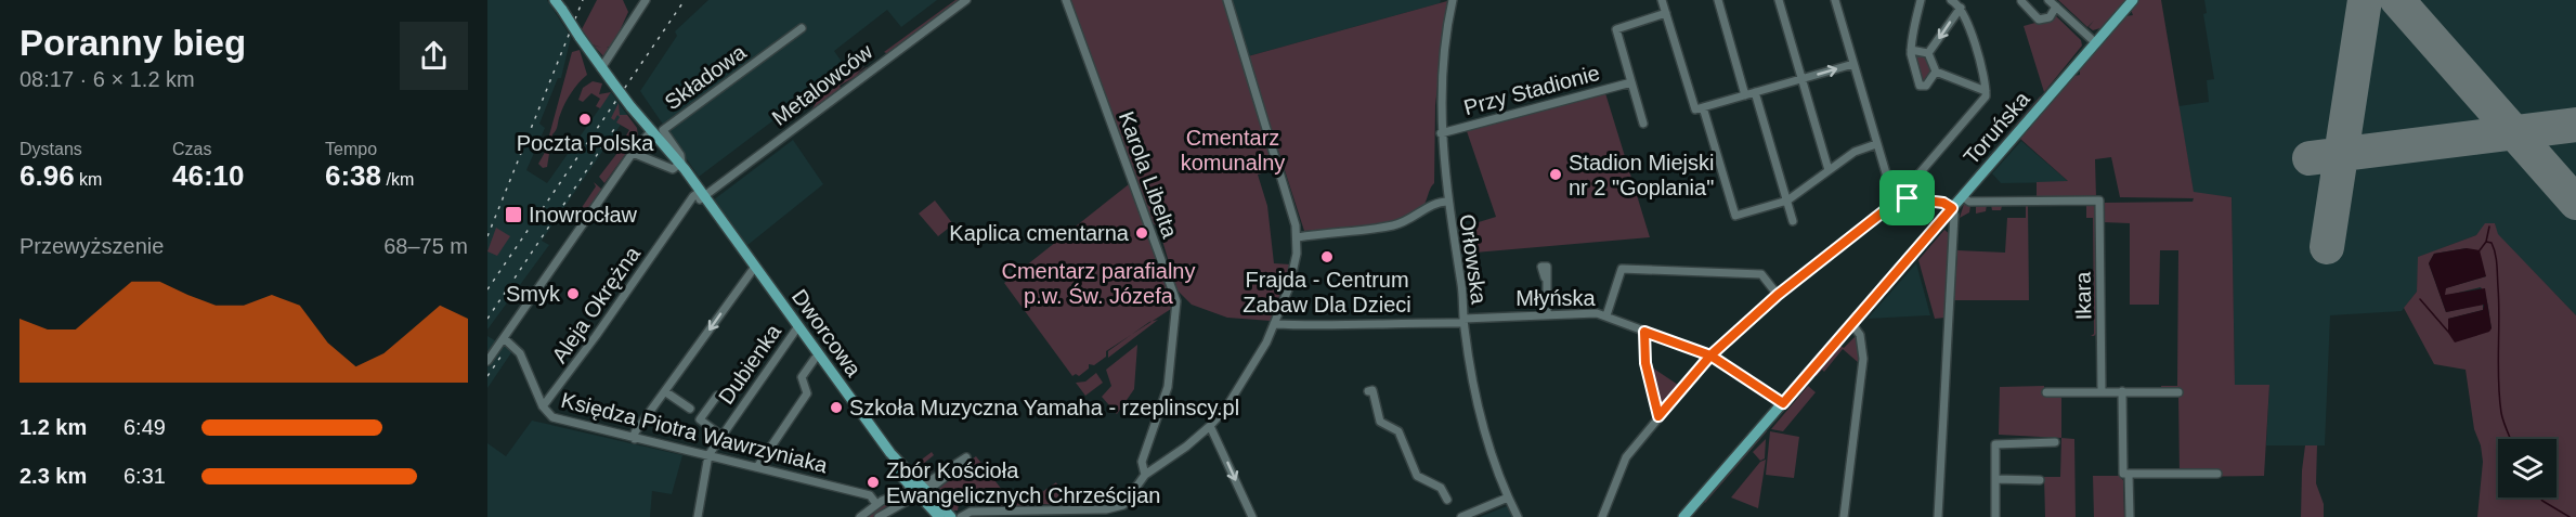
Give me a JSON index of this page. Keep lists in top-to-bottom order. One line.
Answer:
{"streets":{"main road":["Toruńska","Dworcowa"],"street":["Składowa","Metalowców","Przy Stadionie","Karola Libelta","Orłowska","Ikara","Młyńska","Aleja Okrężna","Dubienka","Księdza Piotra Wawrzyniaka"]},"crossings":[["Składowa","Dworcowa"],["Metalowców","Aleja Okrężna"],["Metalowców","Dworcowa"],["Przy Stadionie","Orłowska"],["Toruńska","Ikara"],["Toruńska","Młyńska"],["Orłowska","Młyńska"],["Aleja Okrężna","Dworcowa"],["Aleja Okrężna","Księdza Piotra Wawrzyniaka"],["Dworcowa","Dubienka"],["Dubienka","Księdza Piotra Wawrzyniaka"]],"parks":["Cmentarz komunalny","Cmentarz parafialny p.w. Św. Józefa"],"places":{"other":["Poczta Polska","Stadion Miejski nr 2 \"Goplania\"","Kaplica cmentarna","Frajda - Centrum Zabaw Dla Dzieci","Smyk","Szkoła Muzyczna Yamaha - rzeplinscy.pl","Zbór Kościoła Ewangelicznych Chrześcijan"],"transit":["Inowrocław"]},"page":{"heading":["Poranny bieg","08:17 · 6 × 1.2 km"],"stats":[["Dystans","6.96 km"],["Czas","46:10"],["Tempo","6:38 /km"]],"chart":["Przewyższenie","68–75 m"],"list":[{"name":"1.2 km","note":"6:49"},{"name":"2.3 km","note":"6:31"}]}}
